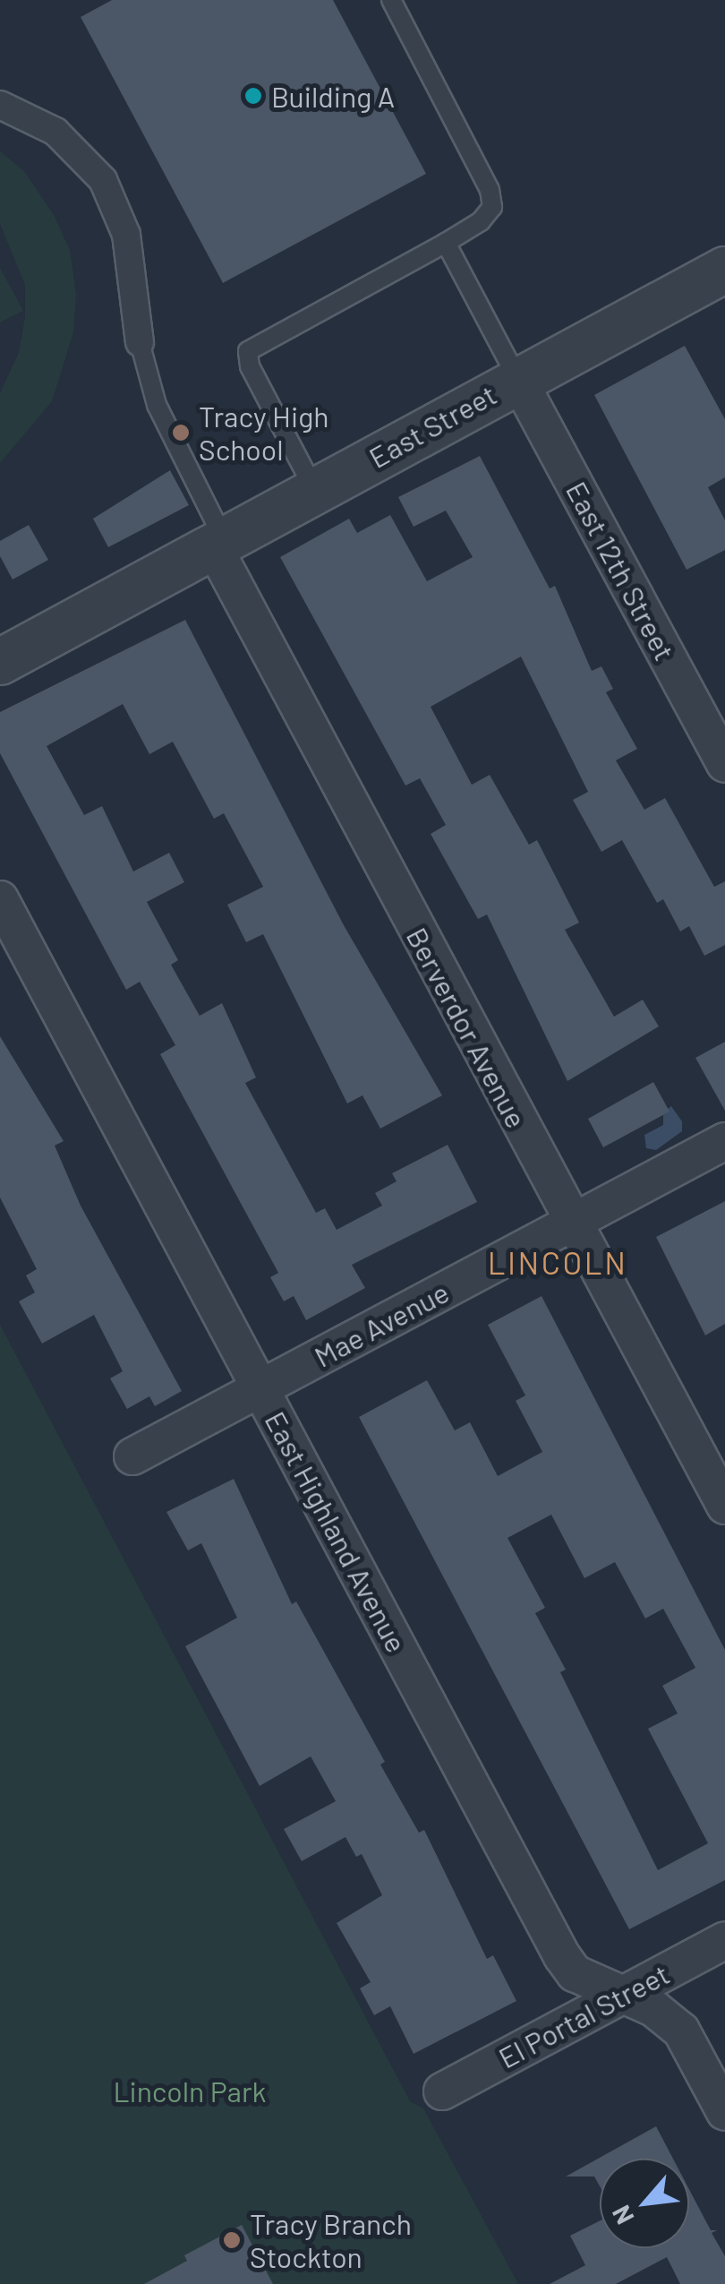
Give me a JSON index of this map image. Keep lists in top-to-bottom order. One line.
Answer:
{"streets":{"street":["East Street","East 12th Street","Berverdor Avenue","Mae Avenue","East Highland Avenue","El Portal Street"]},"crossings":[["East Street","East 12th Street"],["East Street","Berverdor Avenue"],["Berverdor Avenue","Mae Avenue"],["Mae Avenue","East Highland Avenue"],["East Highland Avenue","El Portal Street"]],"districts":["LINCOLN"],"parks":["Lincoln Park"],"places":["Building A","Tracy High School","Tracy Branch Stockton"],"north":"bottom left"}
